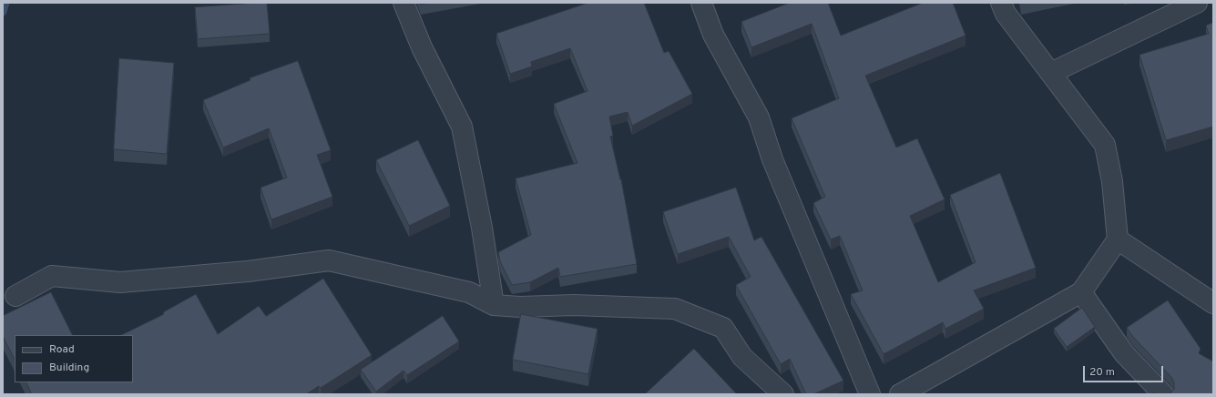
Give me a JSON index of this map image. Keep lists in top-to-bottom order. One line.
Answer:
{"legend":["Road","Building"],"scale_bar":"20 m"}
